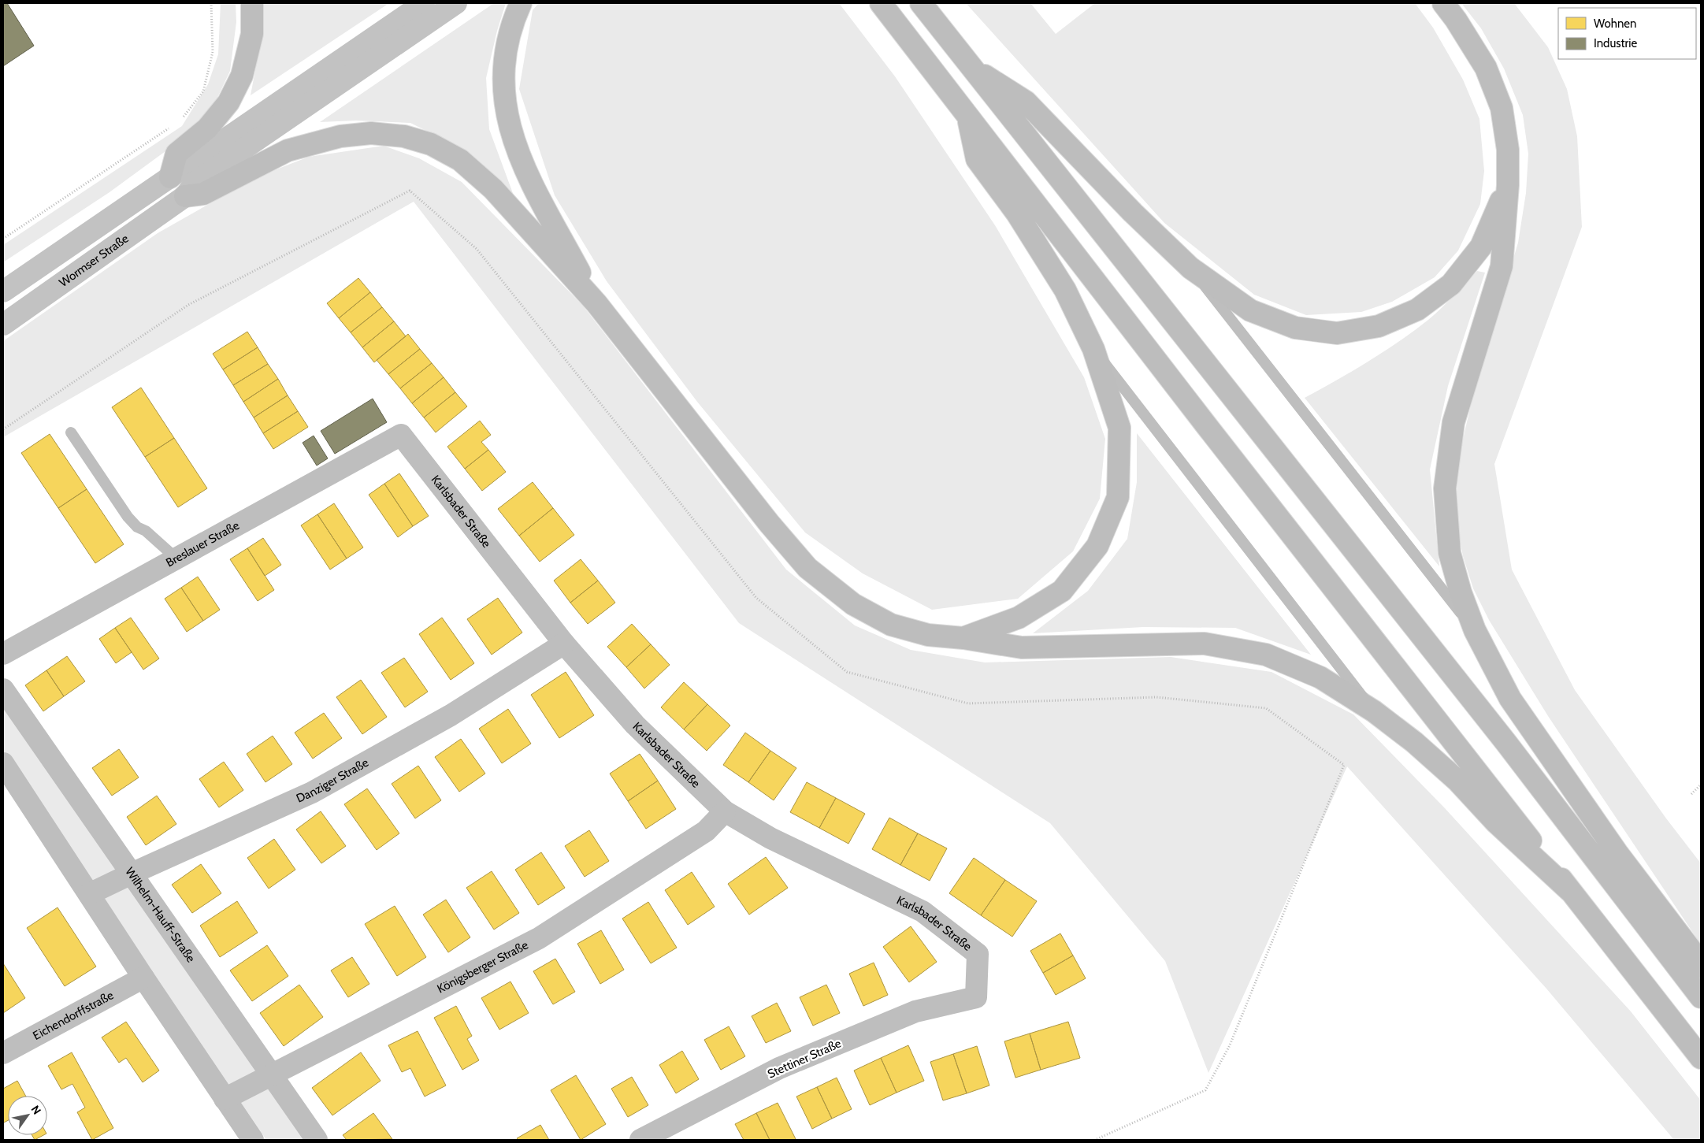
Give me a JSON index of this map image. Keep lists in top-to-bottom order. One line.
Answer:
{"streets":{"main road":["Wormser Straße"],"street":["Karlsbader Straße","Breslauer Straße","Danziger Straße","Wilhelm-Hauff-Straße","Königsberger Straße","Eichendorffstraße","Stettiner Straße"]},"crossings":[["Karlsbader Straße","Breslauer Straße"],["Karlsbader Straße","Danziger Straße"],["Karlsbader Straße","Königsberger Straße"],["Karlsbader Straße","Stettiner Straße"],["Danziger Straße","Wilhelm-Hauff-Straße"],["Wilhelm-Hauff-Straße","Königsberger Straße"]],"legend":["Wohnen","Industrie"],"north":"top right"}
